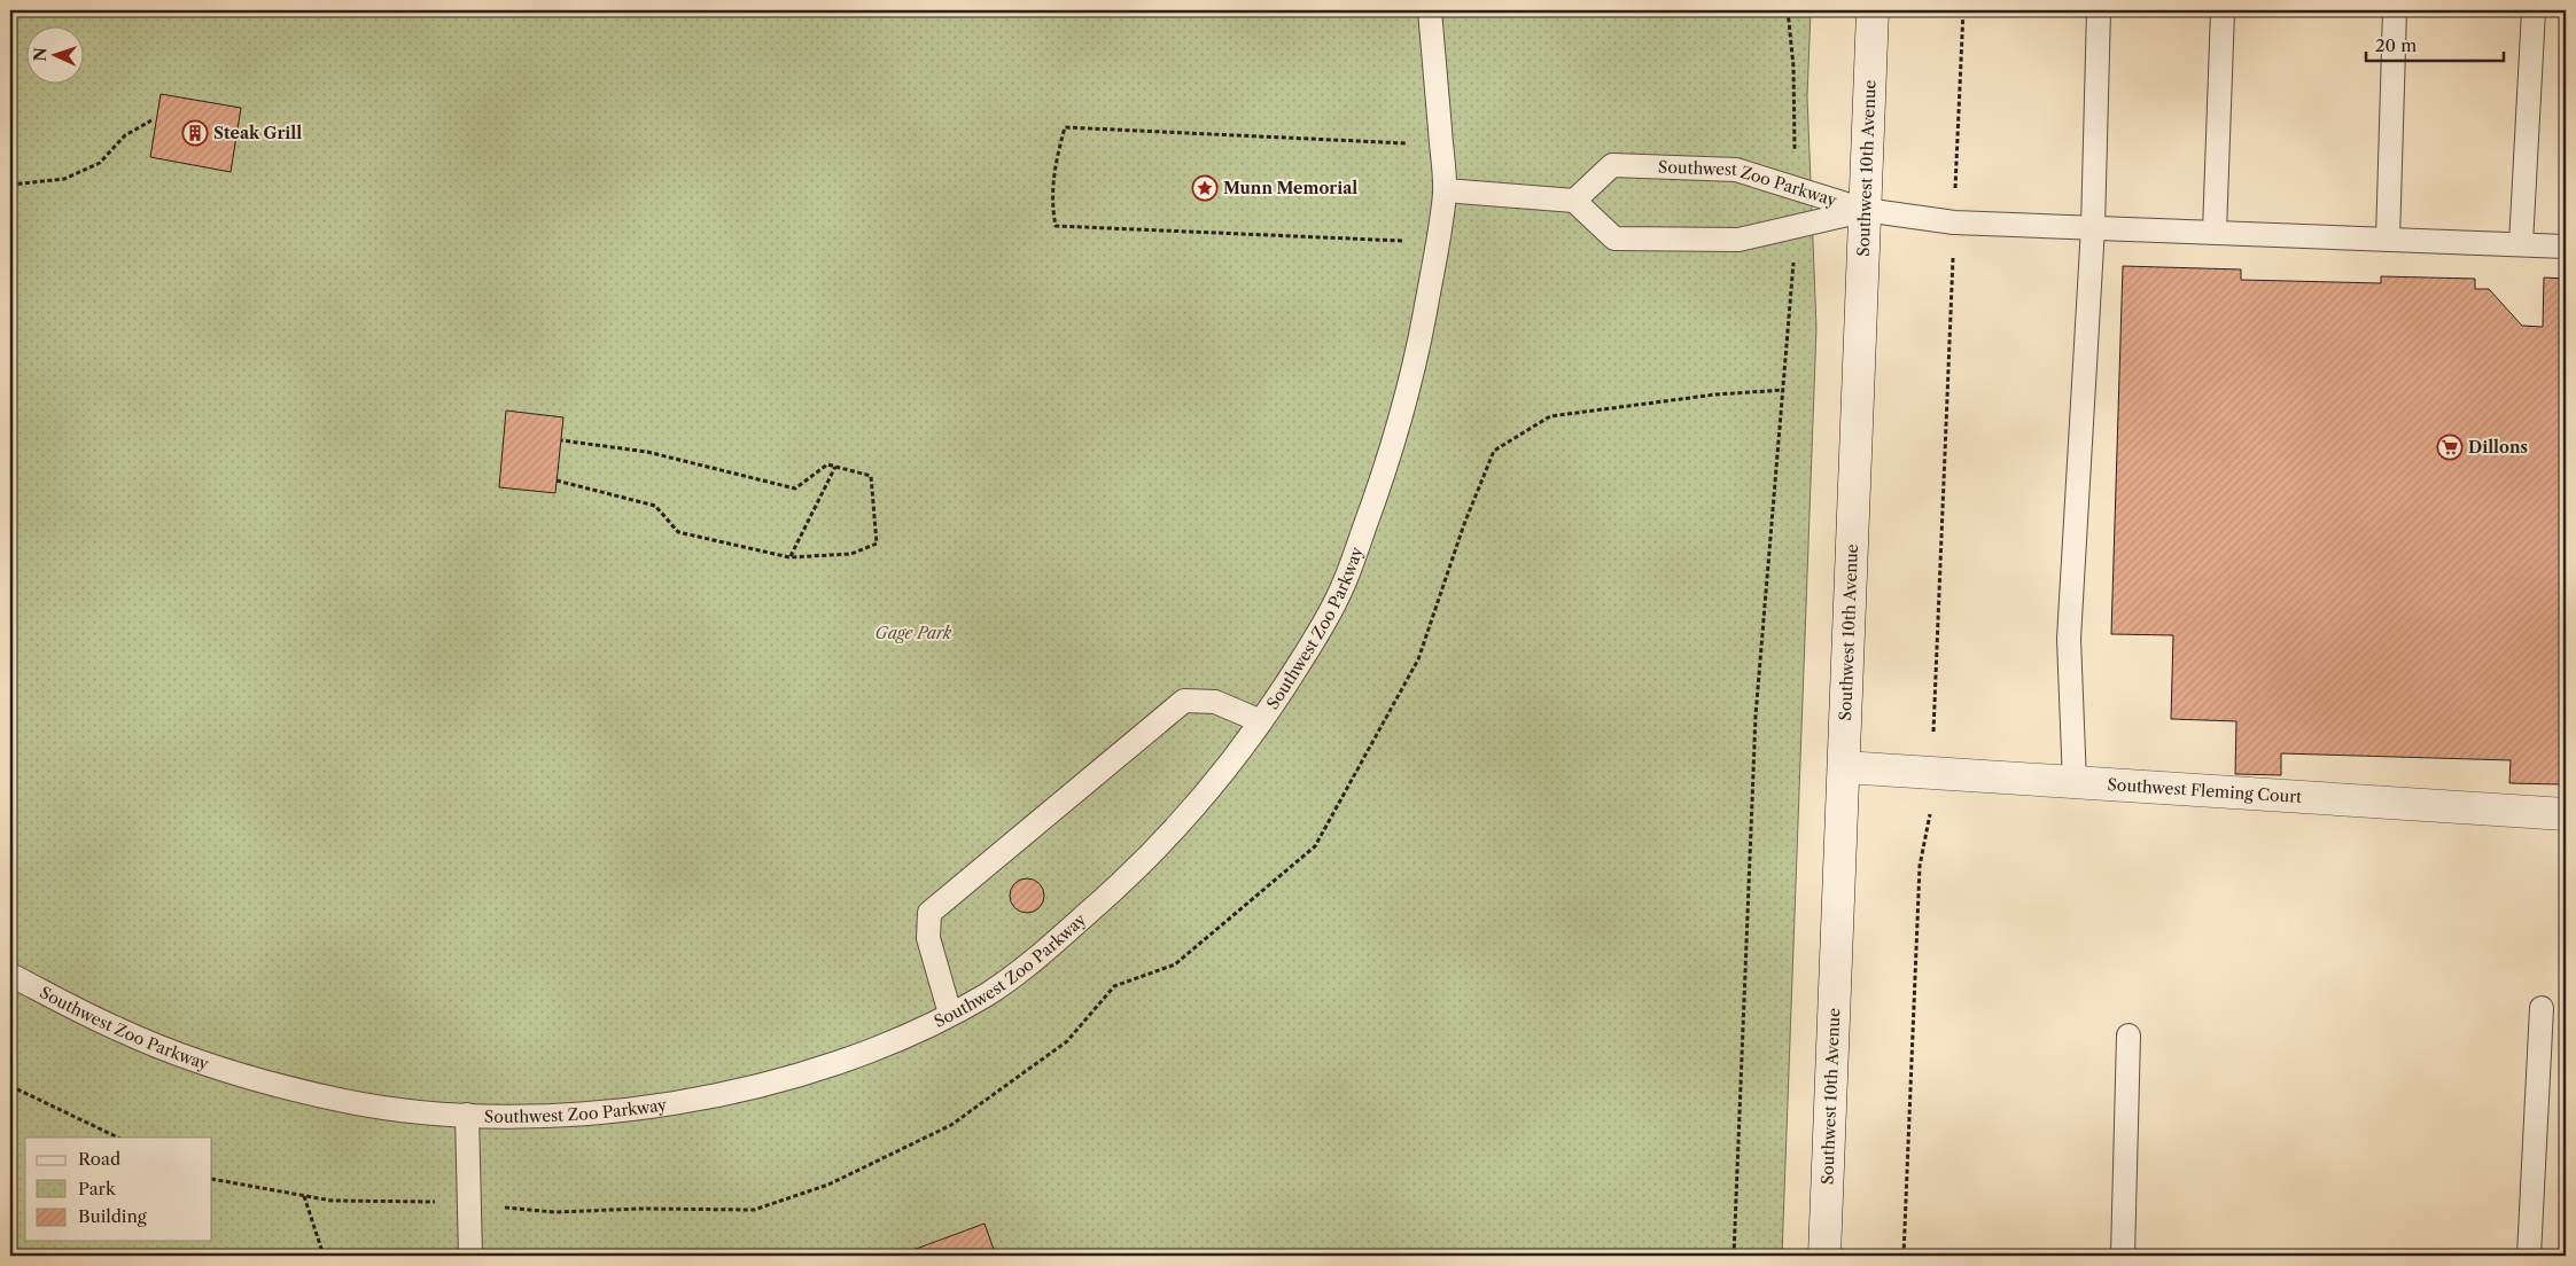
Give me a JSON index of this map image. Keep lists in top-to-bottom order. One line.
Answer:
{"streets":{"main road":["Southwest 10th Avenue","Southwest Fleming Court"],"lane":["Southwest Zoo Parkway"]},"crossings":[["Southwest 10th Avenue","Southwest Zoo Parkway"],["Southwest 10th Avenue","Southwest Fleming Court"]],"parks":["Gage Park"],"places":{"building":["Steak Grill"],"place":["Munn Memorial"],"supermarket":["Dillons"]},"legend":["Road","Park","Building"],"scale_bar":"20 m","north":"left"}
